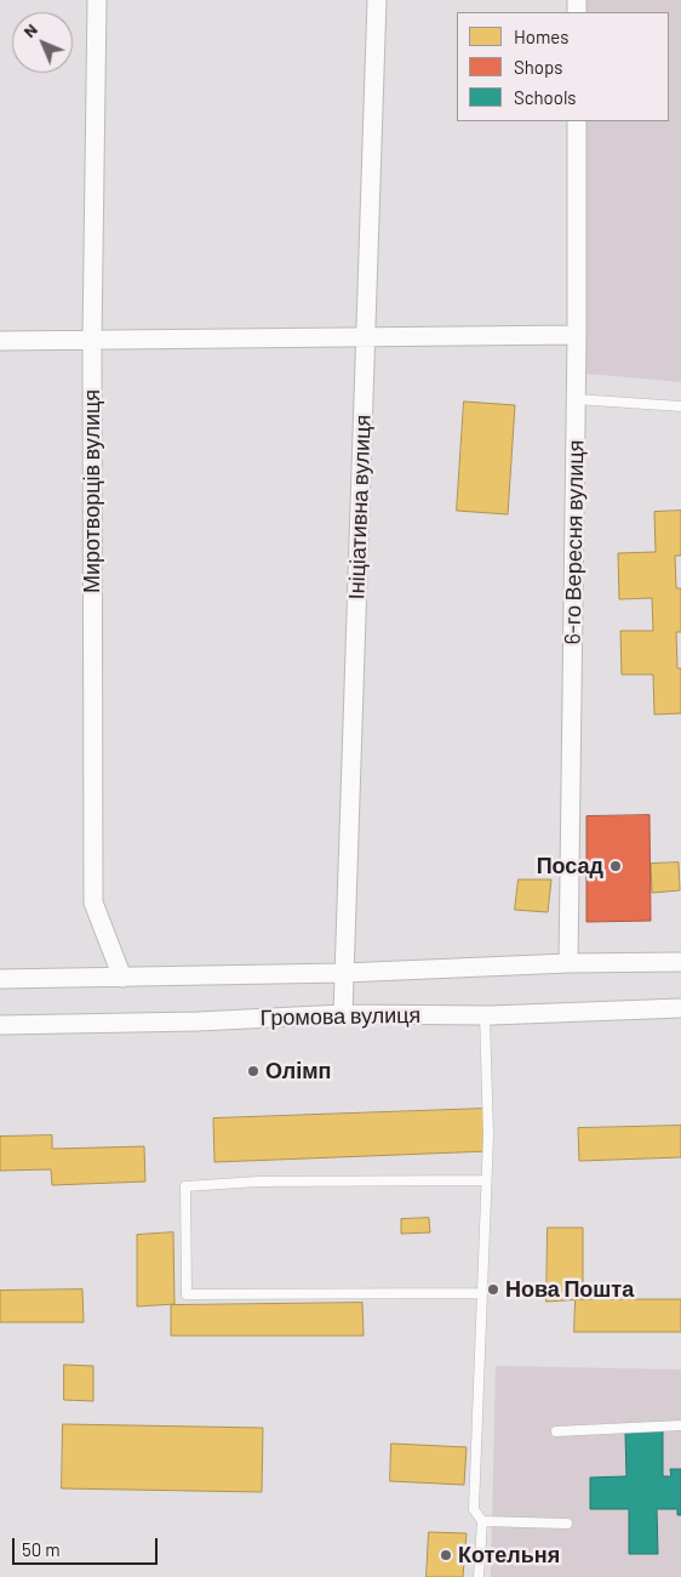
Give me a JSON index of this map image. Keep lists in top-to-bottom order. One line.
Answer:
{"streets":{"street":["Миротворців вулиця","Ініціативна вулиця","6-го Вересня вулиця","Громова вулиця"]},"crossings":[["Миротворців вулиця","Громова вулиця"],["Ініціативна вулиця","Громова вулиця"],["6-го Вересня вулиця","Громова вулиця"]],"places":["Посад","Олімп","Нова Пошта","Котельня"],"legend":["Homes","Shops","Schools"],"scale_bar":"50 m","north":"top left"}
